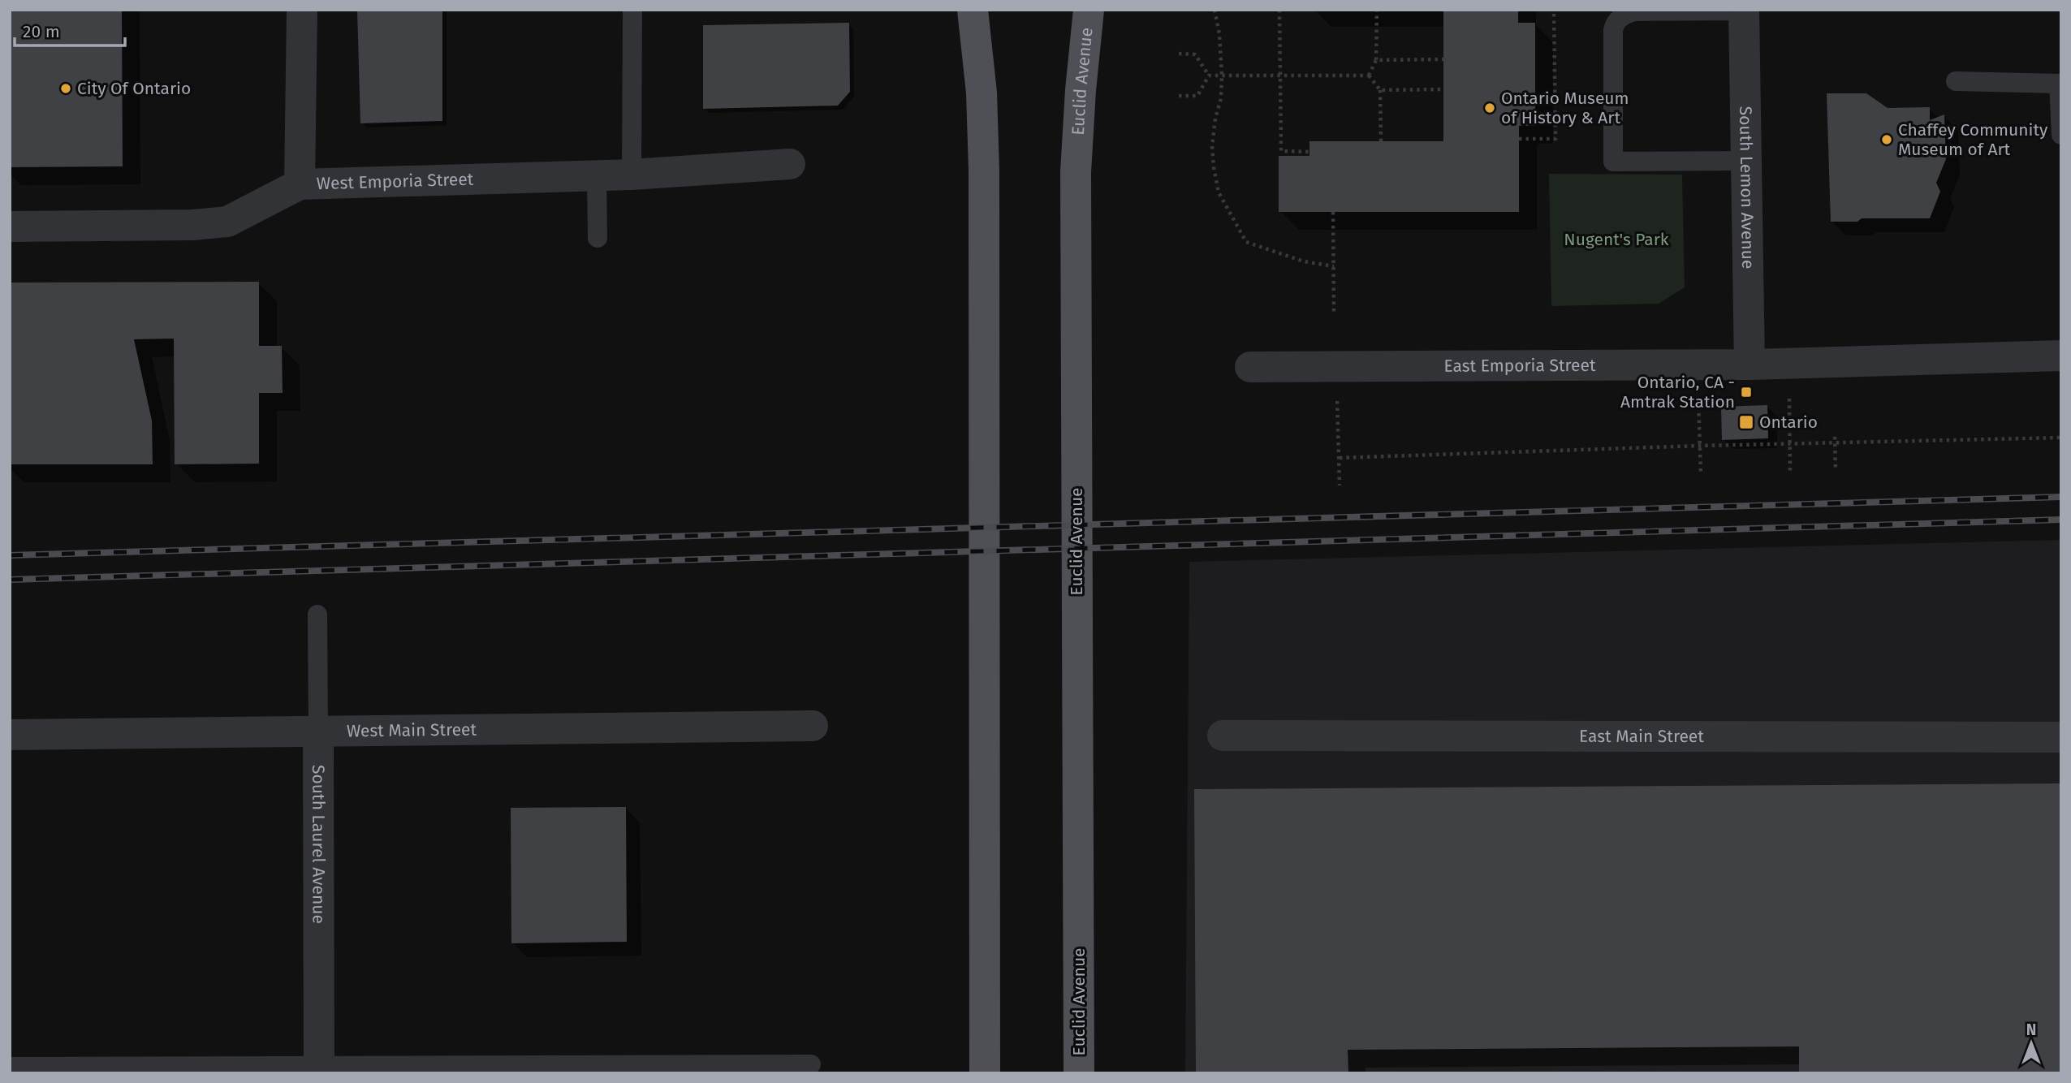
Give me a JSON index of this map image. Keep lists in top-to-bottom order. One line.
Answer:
{"streets":{"main road":["Euclid Avenue"],"street":["West Emporia Street","South Lemon Avenue","East Emporia Street","West Main Street","East Main Street","South Laurel Avenue"]},"crossings":[["South Lemon Avenue","East Emporia Street"],["West Main Street","South Laurel Avenue"]],"parks":["Nugent's Park"],"places":{"other":["City Of Ontario","Ontario Museum of History & Art","Chaffey Community Museum of Art"],"transit":["Ontario, CA - Amtrak Station","Ontario"]},"scale_bar":"20 m","north":"top"}
